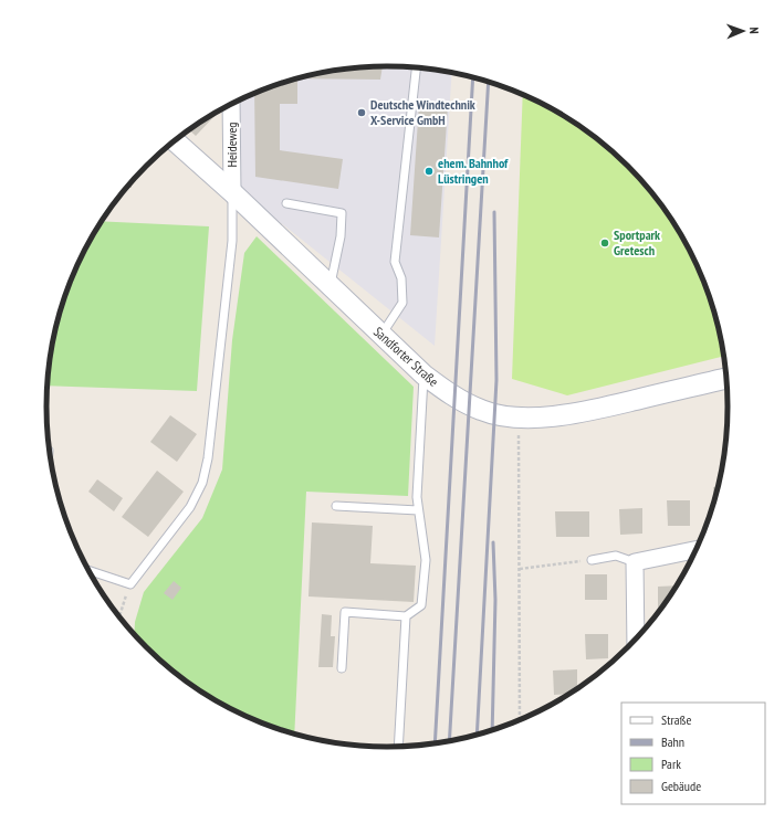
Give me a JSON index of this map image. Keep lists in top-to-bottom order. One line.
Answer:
{"streets":{"street":["Heideweg","Sandforter Straße"]},"crossings":[["Heideweg","Sandforter Straße"]],"places":["Deutsche Windtechnik X-Service GmbH","ehem. Bahnhof Lüstringen","Sportpark Gretesch"],"legend":["Straße","Bahn","Park","Gebäude"],"north":"right"}
